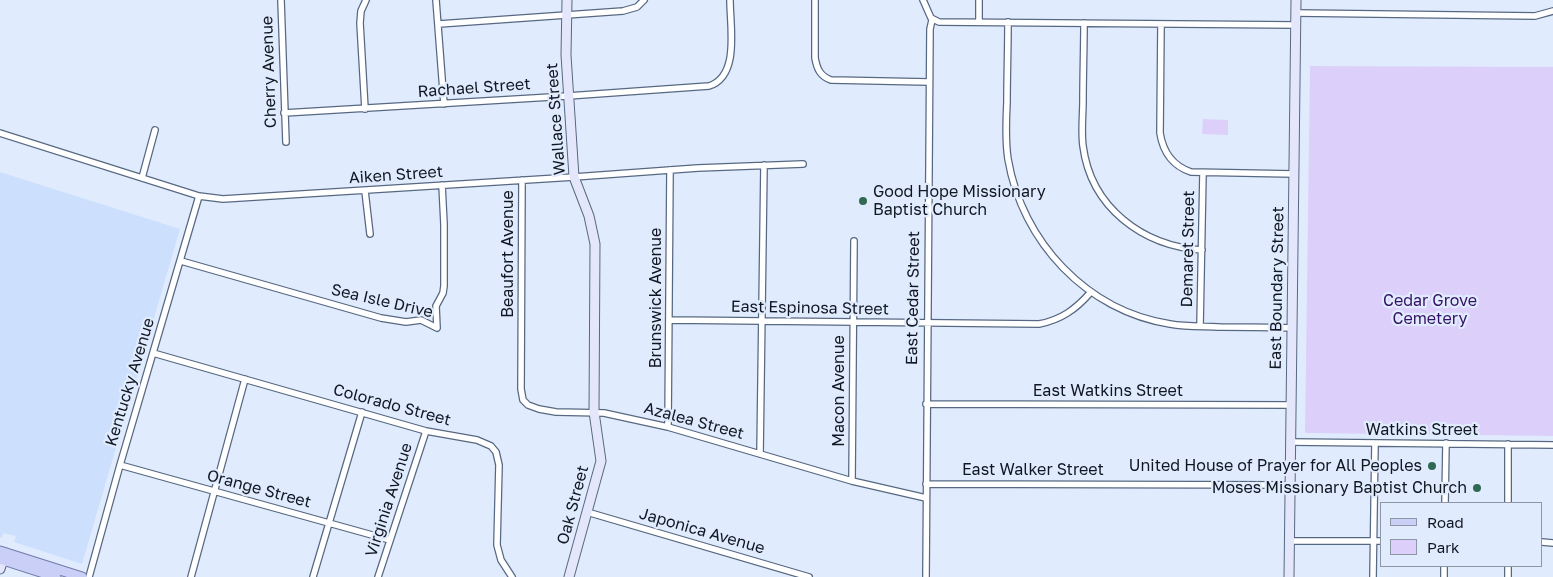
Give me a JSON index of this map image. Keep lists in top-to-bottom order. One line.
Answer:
{"streets":{"street":["Cherry Avenue","Rachael Street","Wallace Street","Aiken Street","Demaret Street","Beaufort Avenue","East Boundary Street","Brunswick Avenue","East Cedar Street","Sea Isle Drive","East Espinosa Street","Kentucky Avenue","Macon Avenue","East Watkins Street","Colorado Street","Azalea Street","Watkins Street","East Walker Street","Orange Street","Virginia Avenue","Oak Street","Japonica Avenue"]},"crossings":[["Cherry Avenue","Rachael Street"],["Rachael Street","Wallace Street"],["Wallace Street","Aiken Street"],["Wallace Street","Azalea Street"],["Wallace Street","Oak Street"],["Aiken Street","Beaufort Avenue"],["Aiken Street","Brunswick Avenue"],["Aiken Street","Sea Isle Drive"],["Aiken Street","Kentucky Avenue"],["Beaufort Avenue","Azalea Street"],["East Boundary Street","East Watkins Street"],["East Boundary Street","Watkins Street"],["East Boundary Street","East Walker Street"],["Brunswick Avenue","East Espinosa Street"],["Brunswick Avenue","Azalea Street"],["East Cedar Street","East Espinosa Street"],["East Cedar Street","East Watkins Street"],["East Cedar Street","Azalea Street"],["East Cedar Street","East Walker Street"],["Sea Isle Drive","Kentucky Avenue"],["East Espinosa Street","Macon Avenue"],["Kentucky Avenue","Colorado Street"],["Kentucky Avenue","Orange Street"],["Macon Avenue","Azalea Street"],["Colorado Street","Virginia Avenue"],["Azalea Street","Oak Street"],["Orange Street","Virginia Avenue"],["Oak Street","Japonica Avenue"]],"parks":["Cedar Grove Cemetery"],"places":["Good Hope Missionary Baptist Church","United House of Prayer for All Peoples","Moses Missionary Baptist Church"],"legend":["Road","Park"]}
